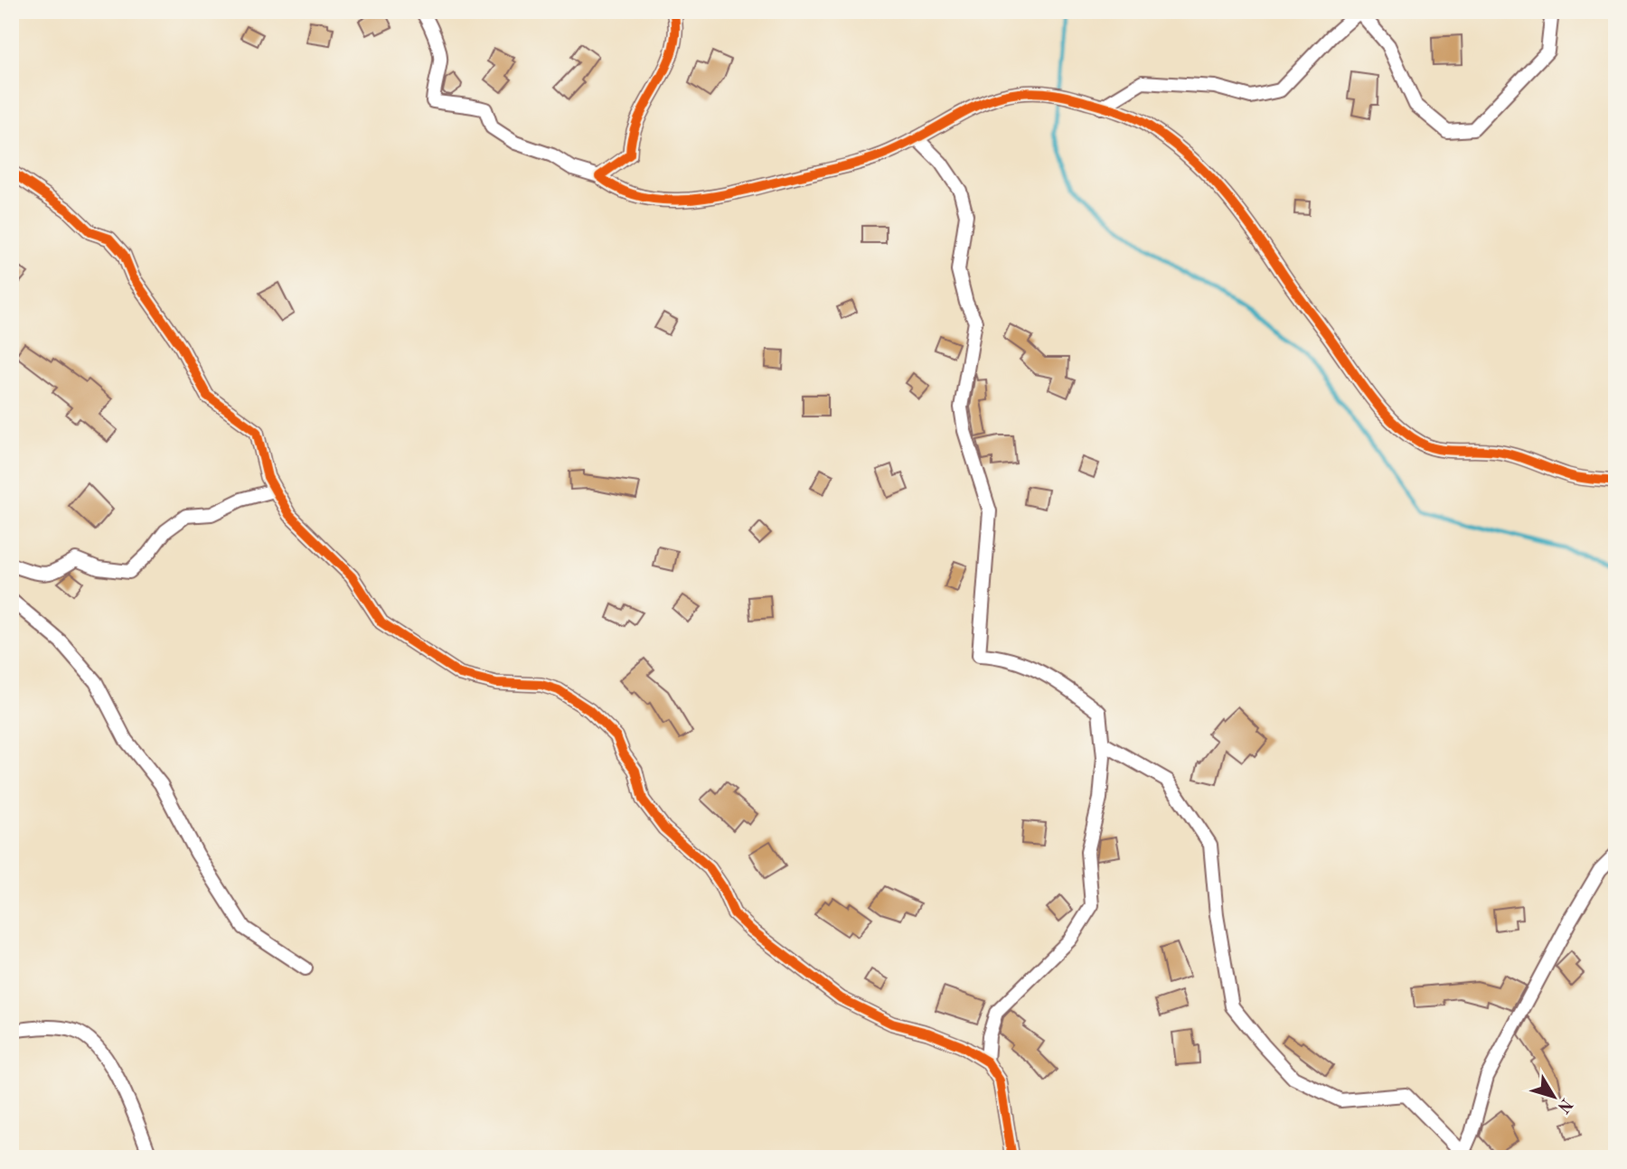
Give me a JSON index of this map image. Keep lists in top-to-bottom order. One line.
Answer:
{"north":"bottom right"}
